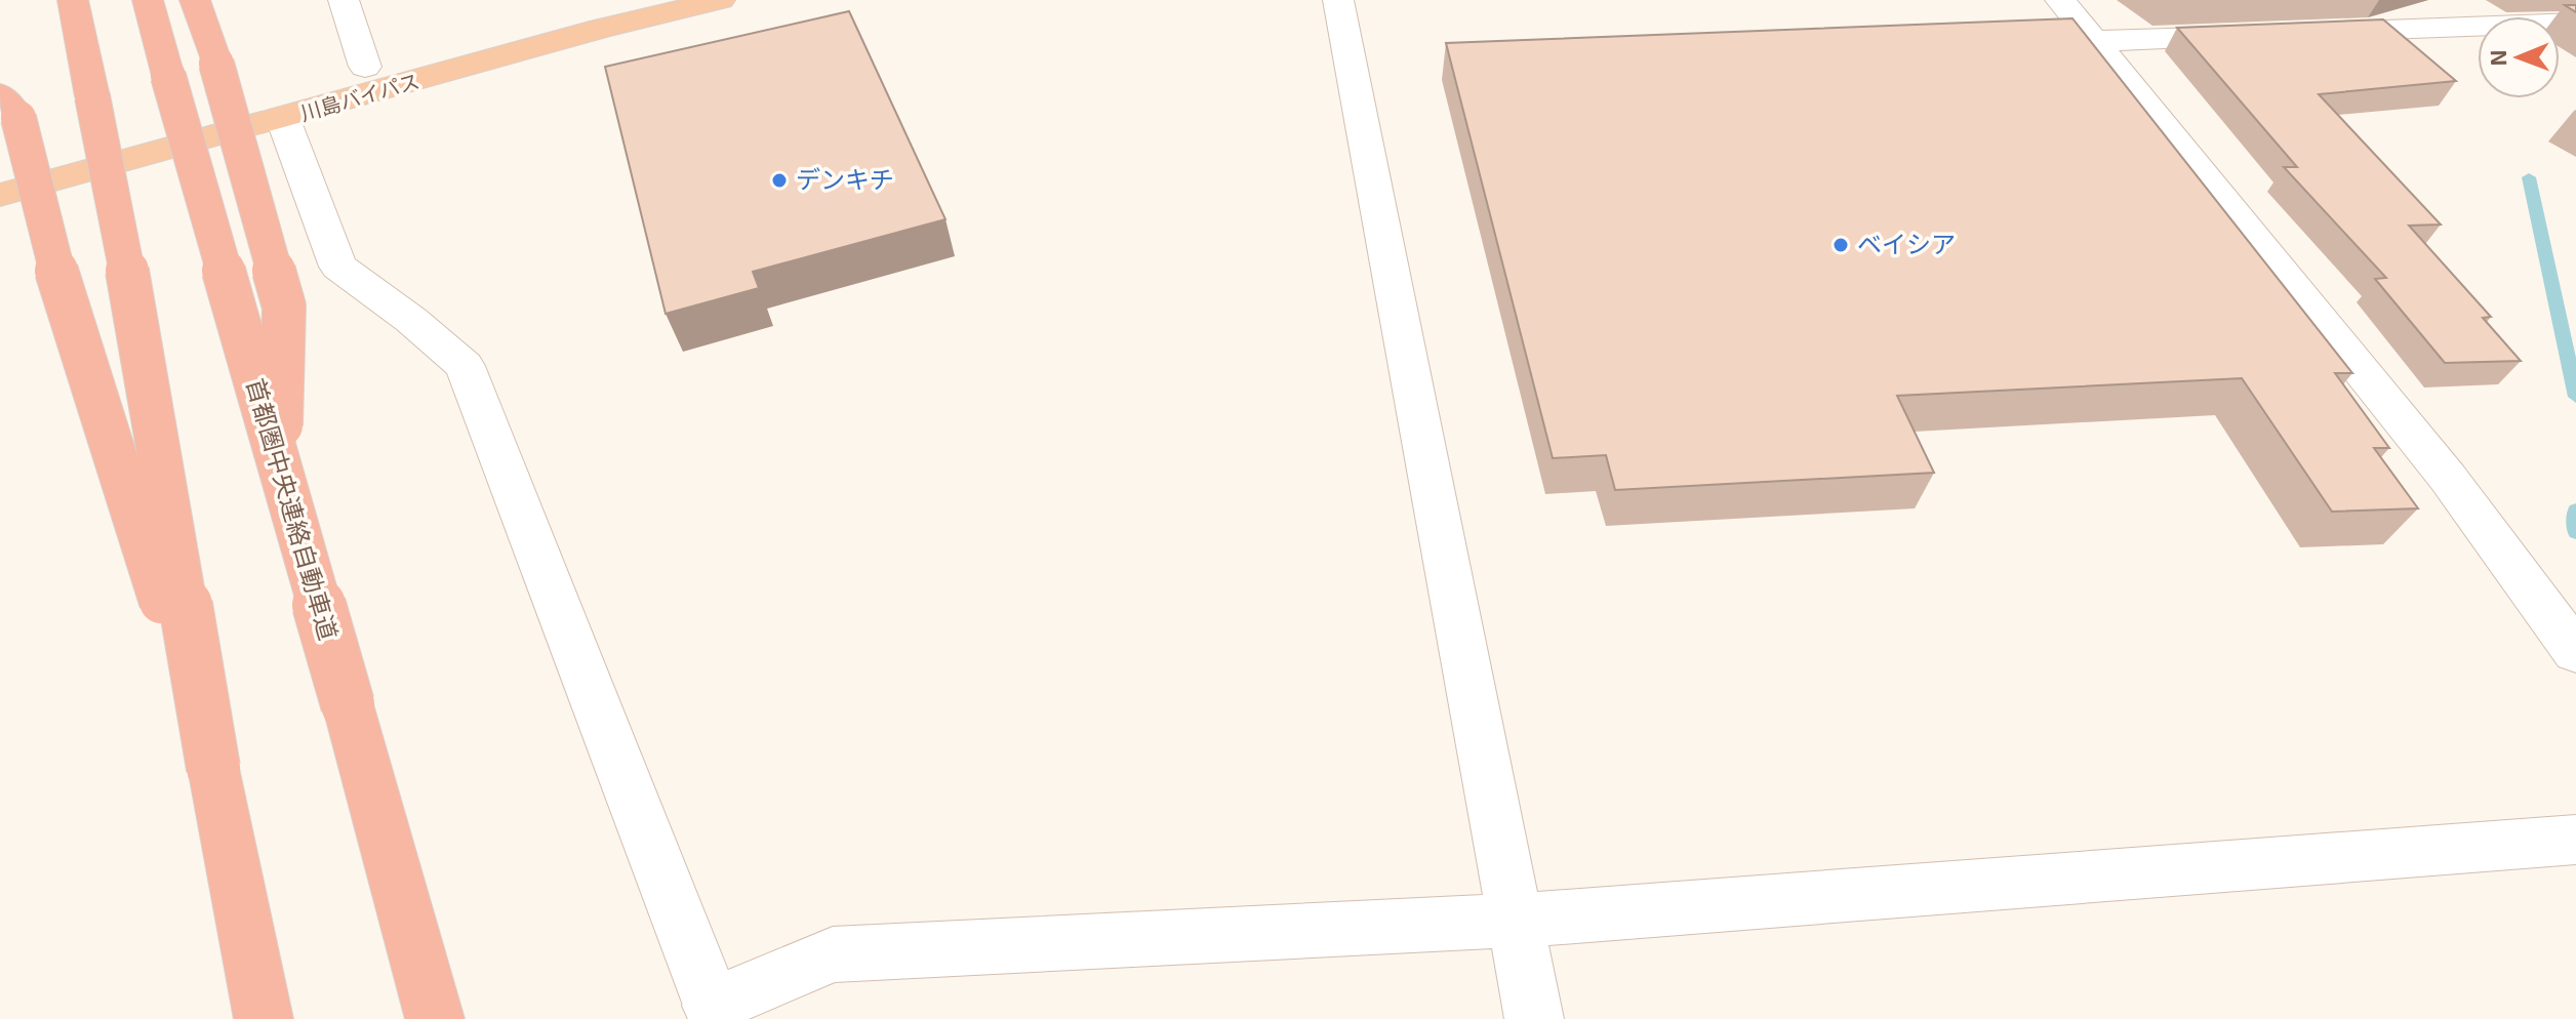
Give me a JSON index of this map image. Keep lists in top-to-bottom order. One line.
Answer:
{"streets":{"highway":["川島バイパス","首都圏中央連絡自動車道"]},"places":["デンキチ","ベイシア"],"north":"left"}
